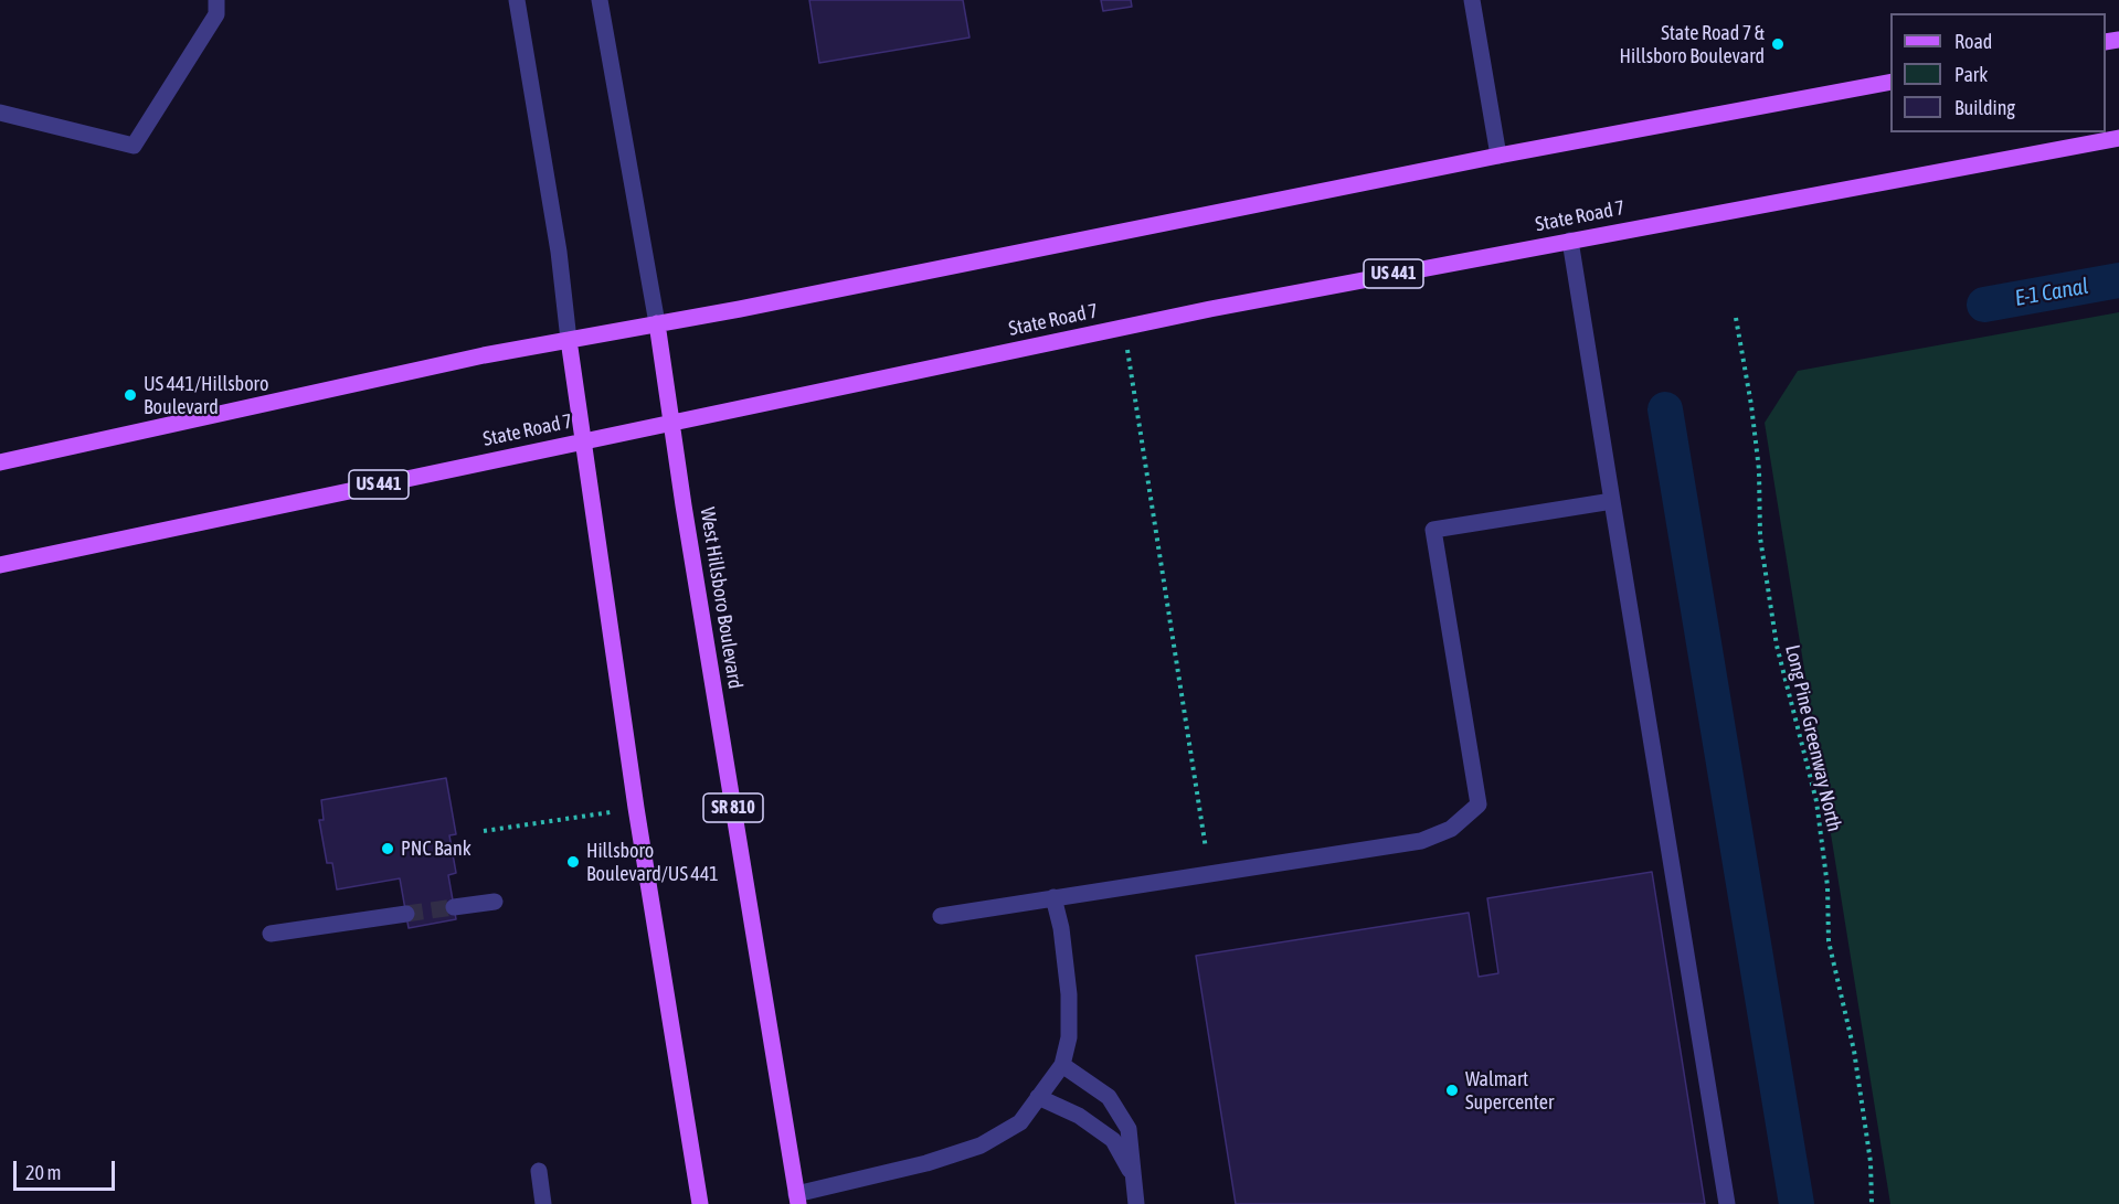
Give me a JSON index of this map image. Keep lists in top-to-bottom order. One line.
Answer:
{"streets":{"main road":["State Road 7","US 441","West Hillsboro Boulevard","SR 810"],"path":["Long Pine Greenway North"]},"crossings":[["State Road 7","West Hillsboro Boulevard"]],"water":["E-1 Canal"],"places":["State Road 7 & Hillsboro Boulevard","US 441/Hillsboro Boulevard","PNC Bank","Hillsboro Boulevard/US 441","Walmart Supercenter"],"legend":["Road","Park","Building"],"scale_bar":"20 m"}
